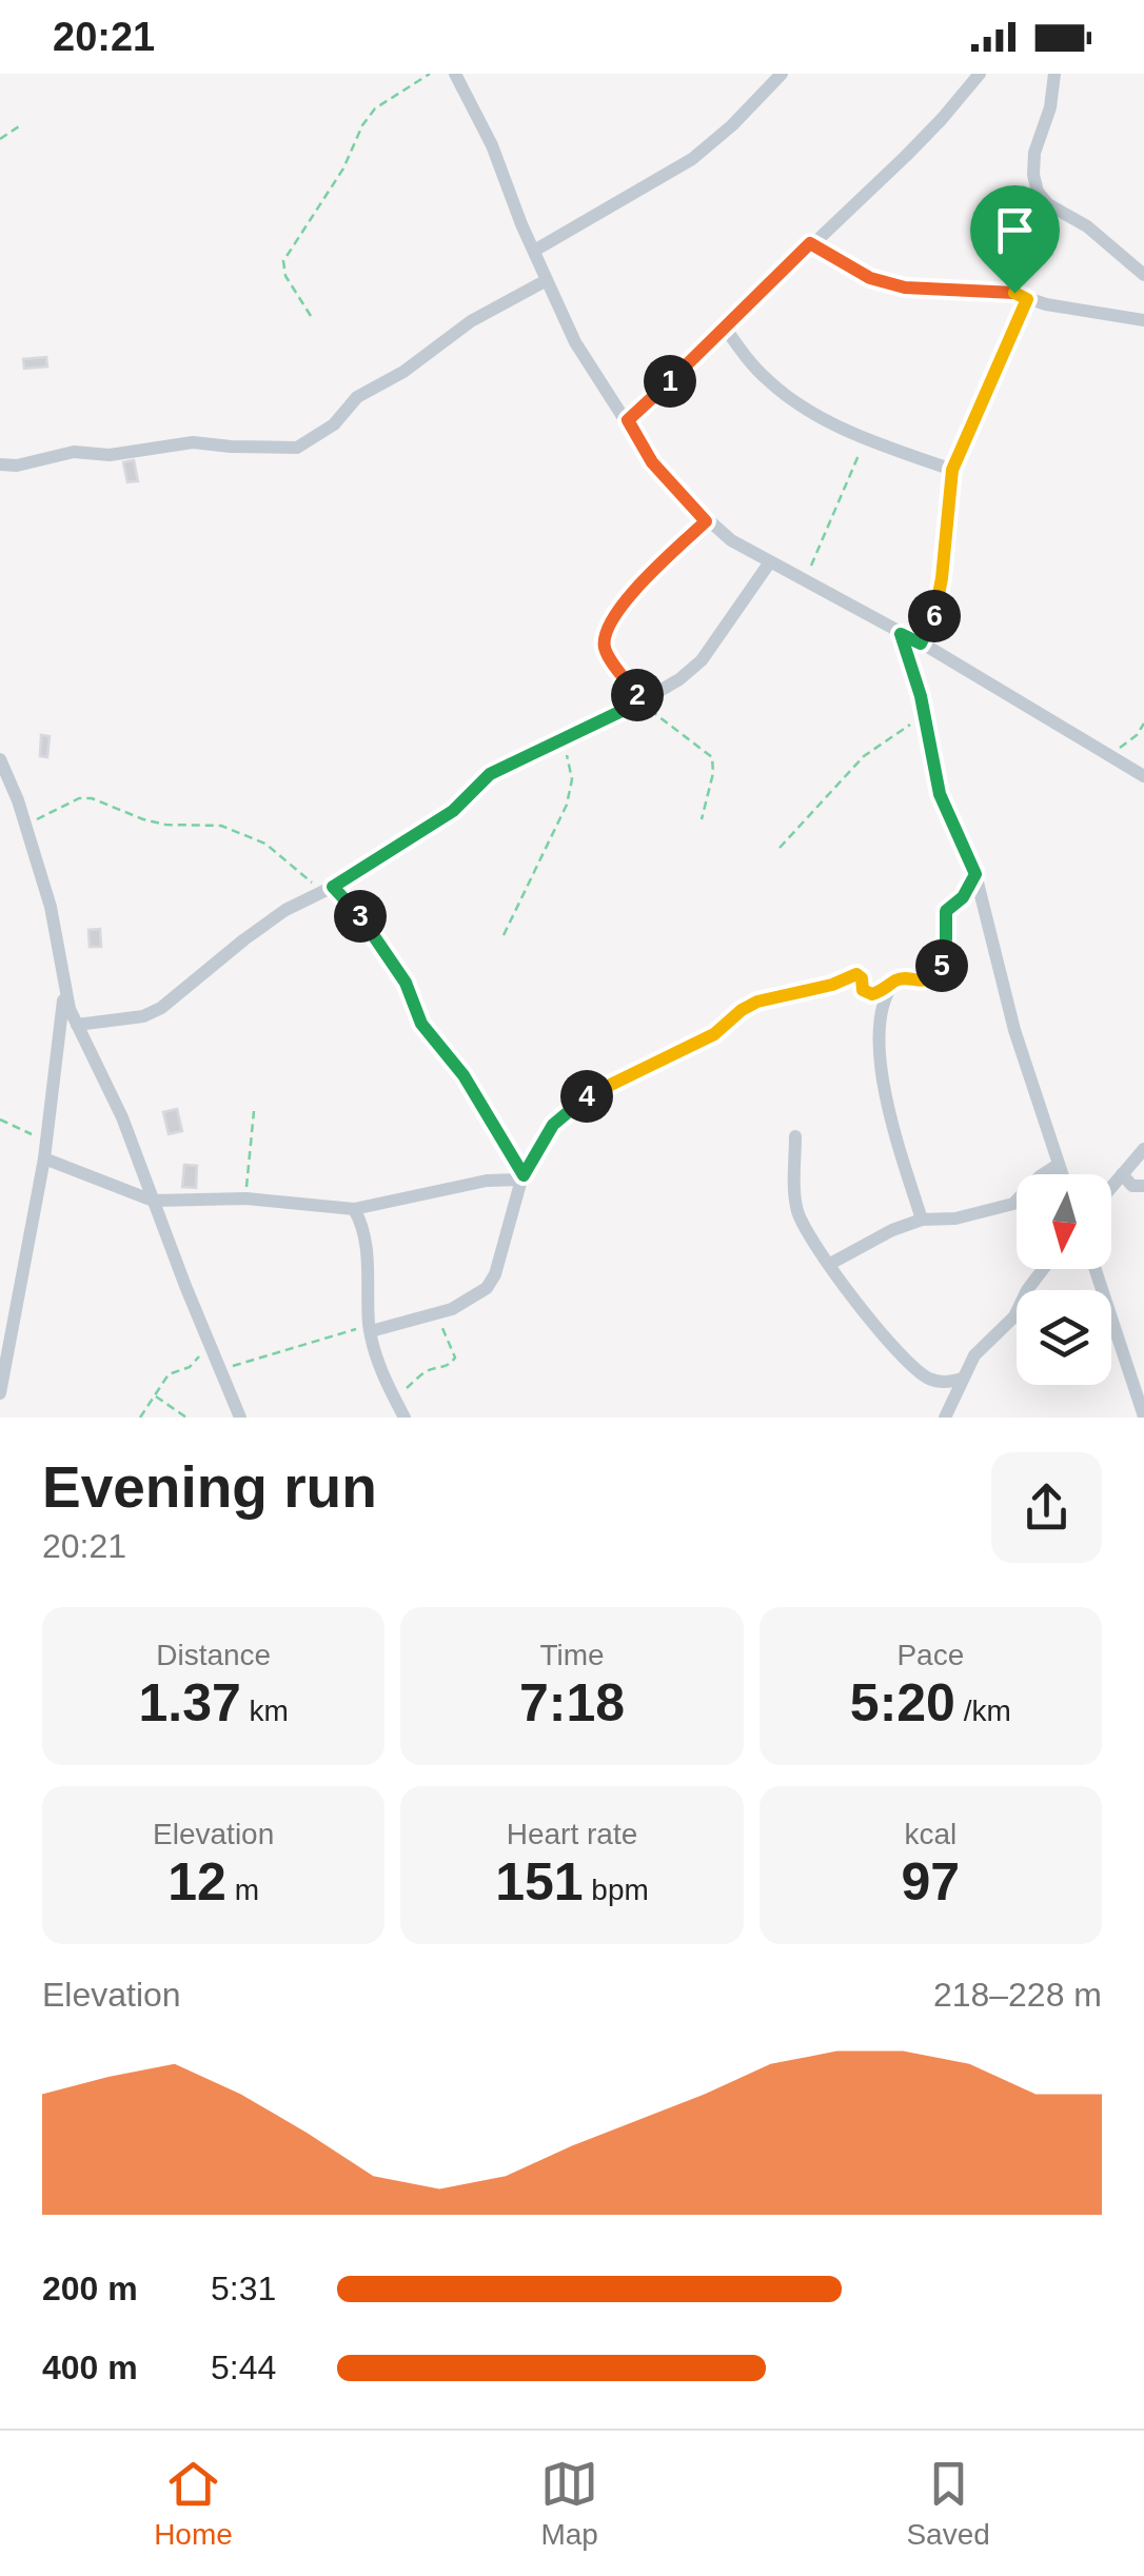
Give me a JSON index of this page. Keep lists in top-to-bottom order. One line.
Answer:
{"north":"bottom","page":{"status":"20:21","pins":["1","6","2","3","5","4"],"heading":["Evening run","20:21"],"stats":[["Distance","1.37 km"],["Time","7:18"],["Pace","5:20 /km"],["Elevation","12 m"],["Heart rate","151 bpm"],["kcal","97"]],"chart":["Elevation","218–228 m"],"list":[{"name":"200 m","note":"5:31"},{"name":"400 m","note":"5:44"}],"tabs":["Home","Map","Saved"]}}
